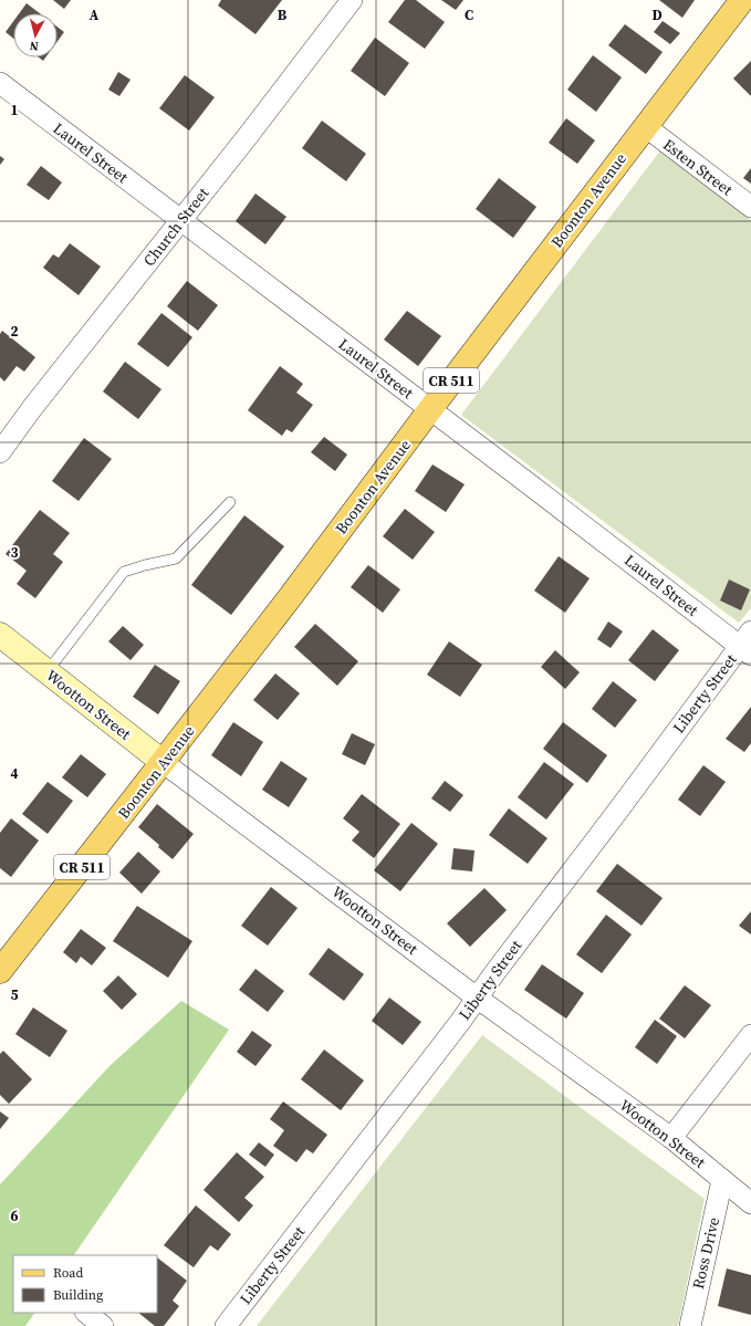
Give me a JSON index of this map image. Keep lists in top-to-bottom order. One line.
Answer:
{"streets":{"main road":["Boonton Avenue","CR 511"],"street":["Laurel Street","Esten Street","Church Street","Liberty Street","Wootton Street","Ross Drive"]},"crossings":[["Laurel Street","Boonton Avenue"],["Laurel Street","Church Street"],["Laurel Street","Liberty Street"],["Esten Street","Boonton Avenue"],["Boonton Avenue","Wootton Street"],["Liberty Street","Wootton Street"],["Wootton Street","Ross Drive"]],"legend":["Road","Building"],"north":"bottom","grid":{"columns":["A","B","C","D"],"rows":["1","2","3","4","5","6"]}}
